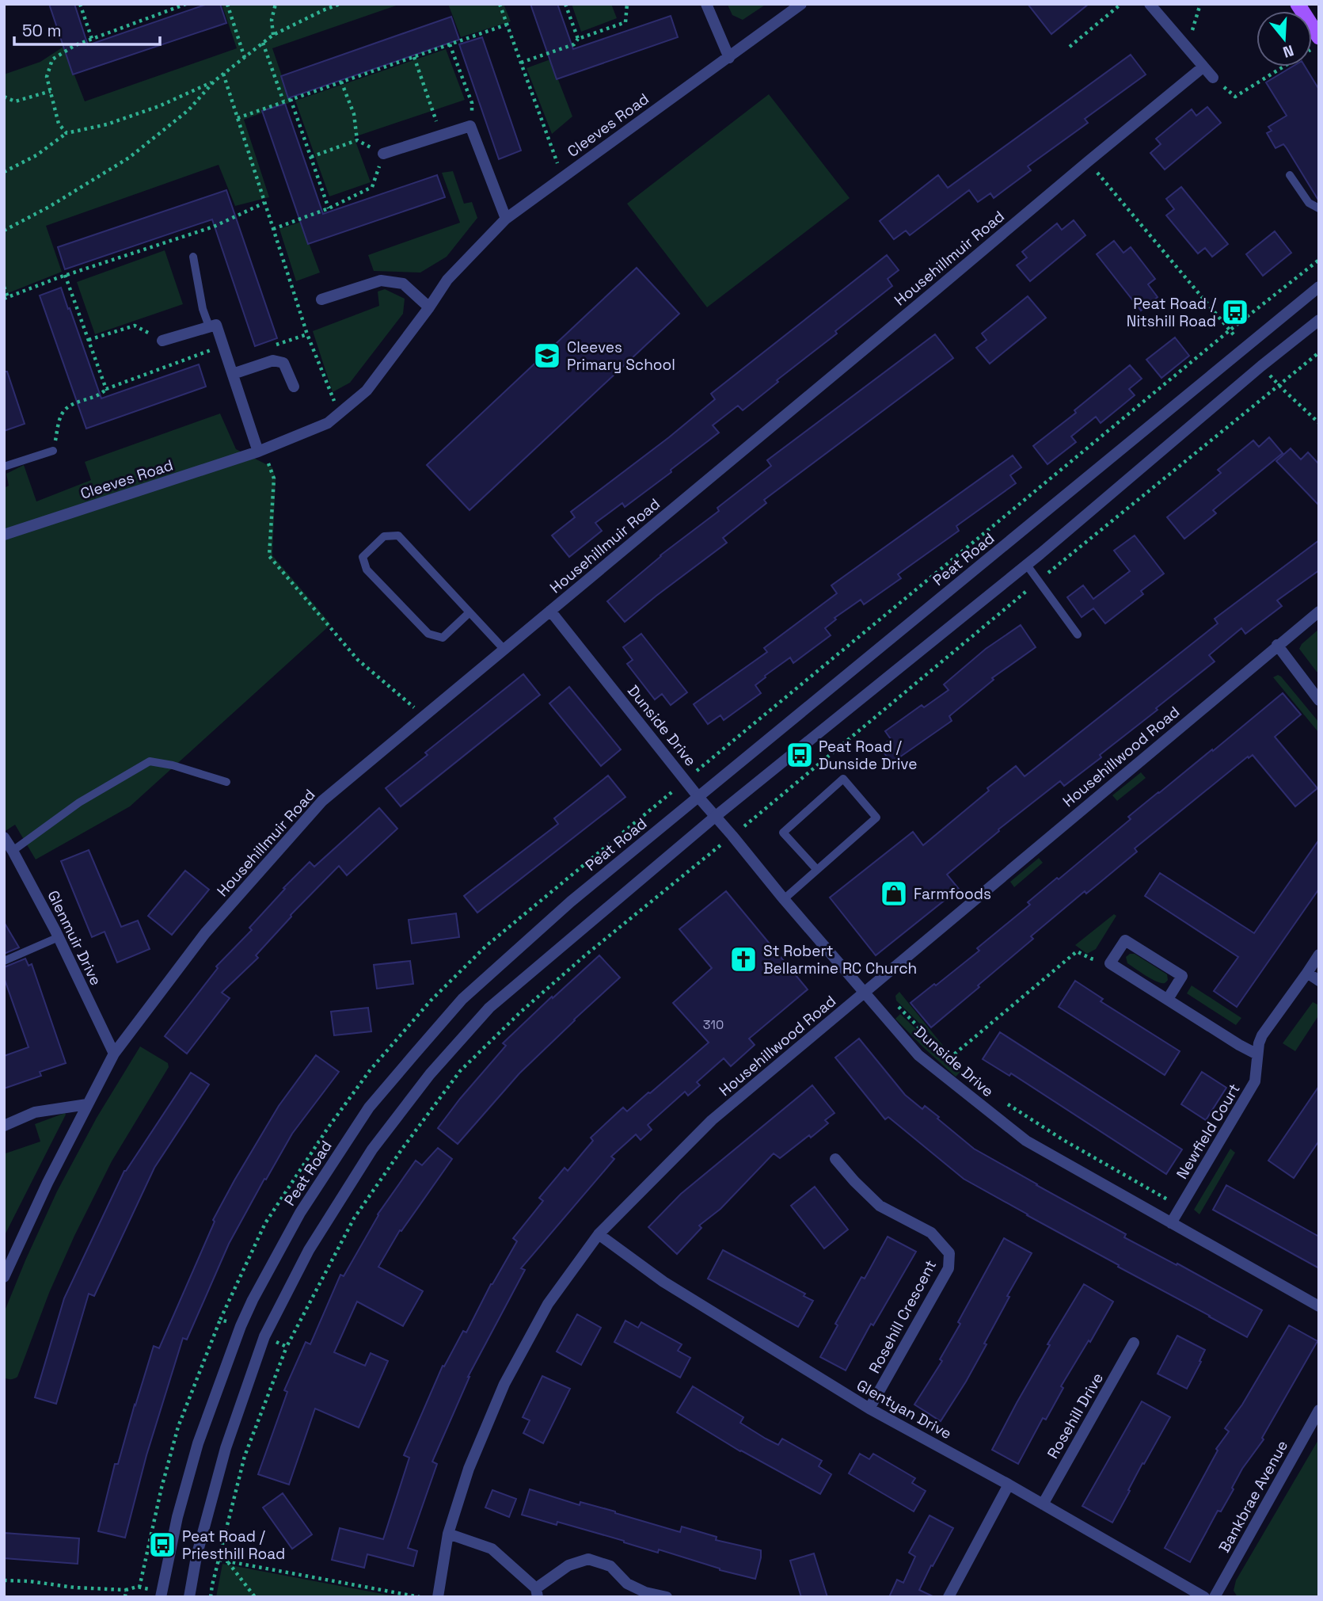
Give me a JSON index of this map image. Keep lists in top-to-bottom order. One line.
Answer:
{"streets":{"street":["Cleeves Road","Househillmuir Road","Peat Road","Dunside Drive","Househillwood Road","Glenmuir Drive","Newfield Court","Rosehill Crescent","Glentyan Drive","Rosehill Drive","Bankbrae Avenue"]},"crossings":[["Househillmuir Road","Dunside Drive"],["Househillmuir Road","Glenmuir Drive"],["Peat Road","Dunside Drive"],["Dunside Drive","Househillwood Road"],["Dunside Drive","Newfield Court"],["Househillwood Road","Glentyan Drive"],["Rosehill Crescent","Glentyan Drive"],["Glentyan Drive","Rosehill Drive"]],"places":{"bus stop":["Peat Road / Nitshill Road","Peat Road / Dunside Drive","Peat Road / Priesthill Road"],"school or university":["Cleeves Primary School"],"shop":["Farmfoods"],"church":["St Robert Bellarmine RC Church"]},"house_numbers":["310"],"scale_bar":"50 m","north":"bottom"}
